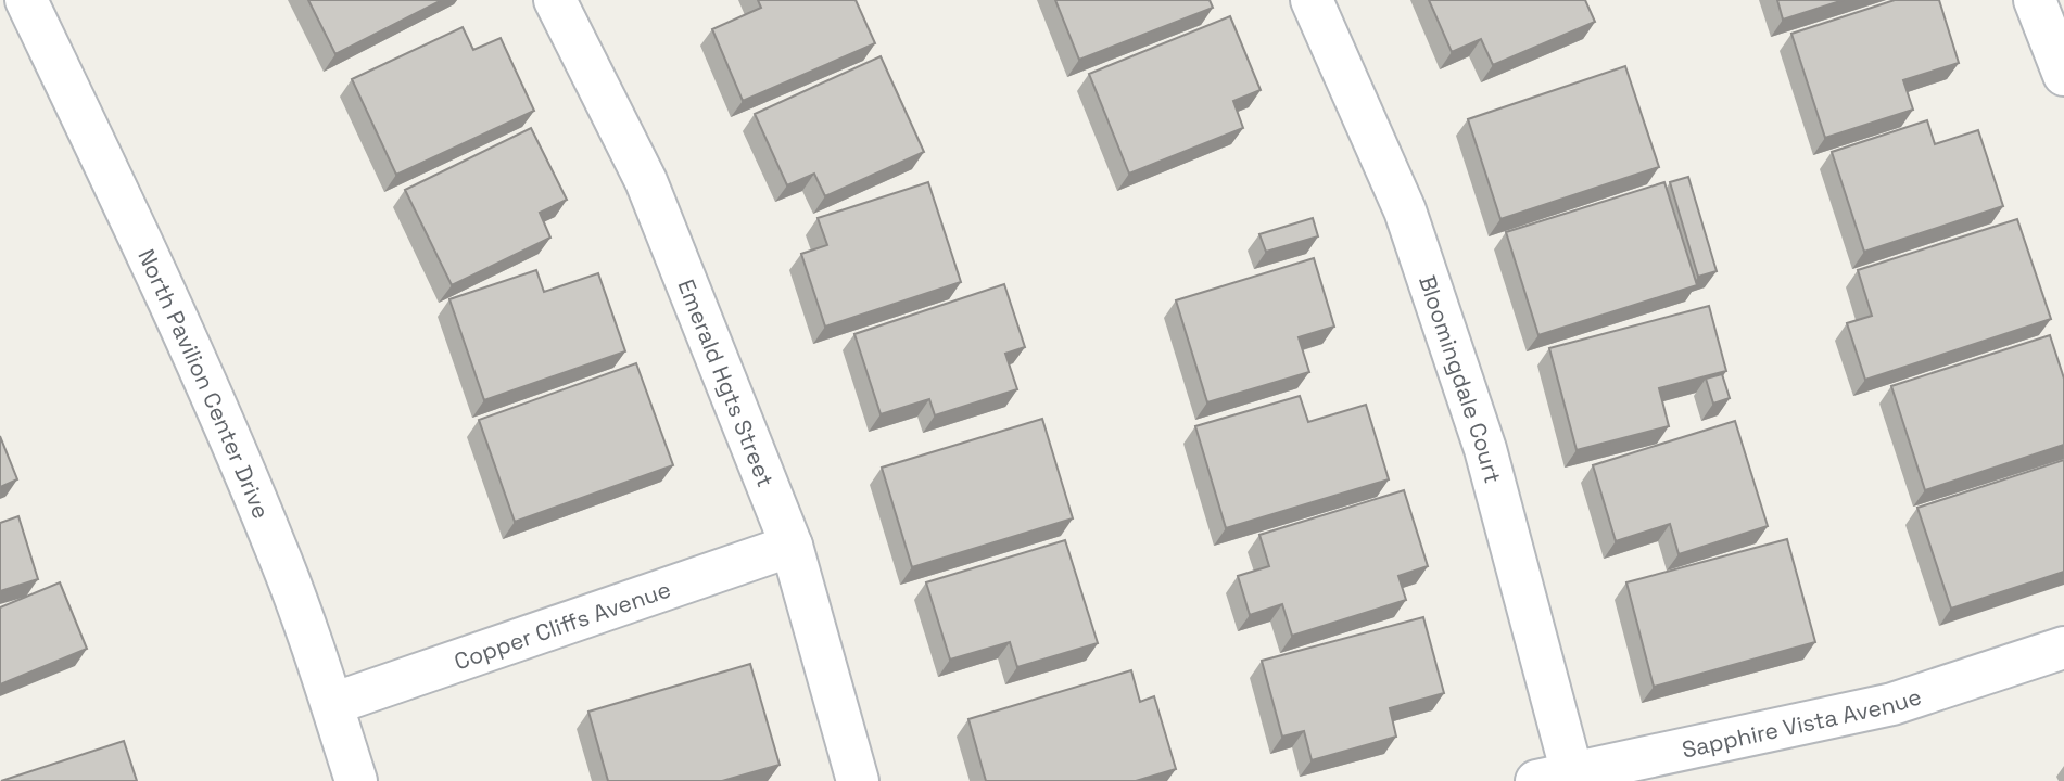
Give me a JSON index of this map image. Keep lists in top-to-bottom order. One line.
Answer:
{"streets":{"street":["Bloomingdale Court","Emerald Hgts Street","North Pavilion Center Drive","Copper Cliffs Avenue","Sapphire Vista Avenue"]},"crossings":[["Bloomingdale Court","Sapphire Vista Avenue"],["Emerald Hgts Street","Copper Cliffs Avenue"],["North Pavilion Center Drive","Copper Cliffs Avenue"]]}
